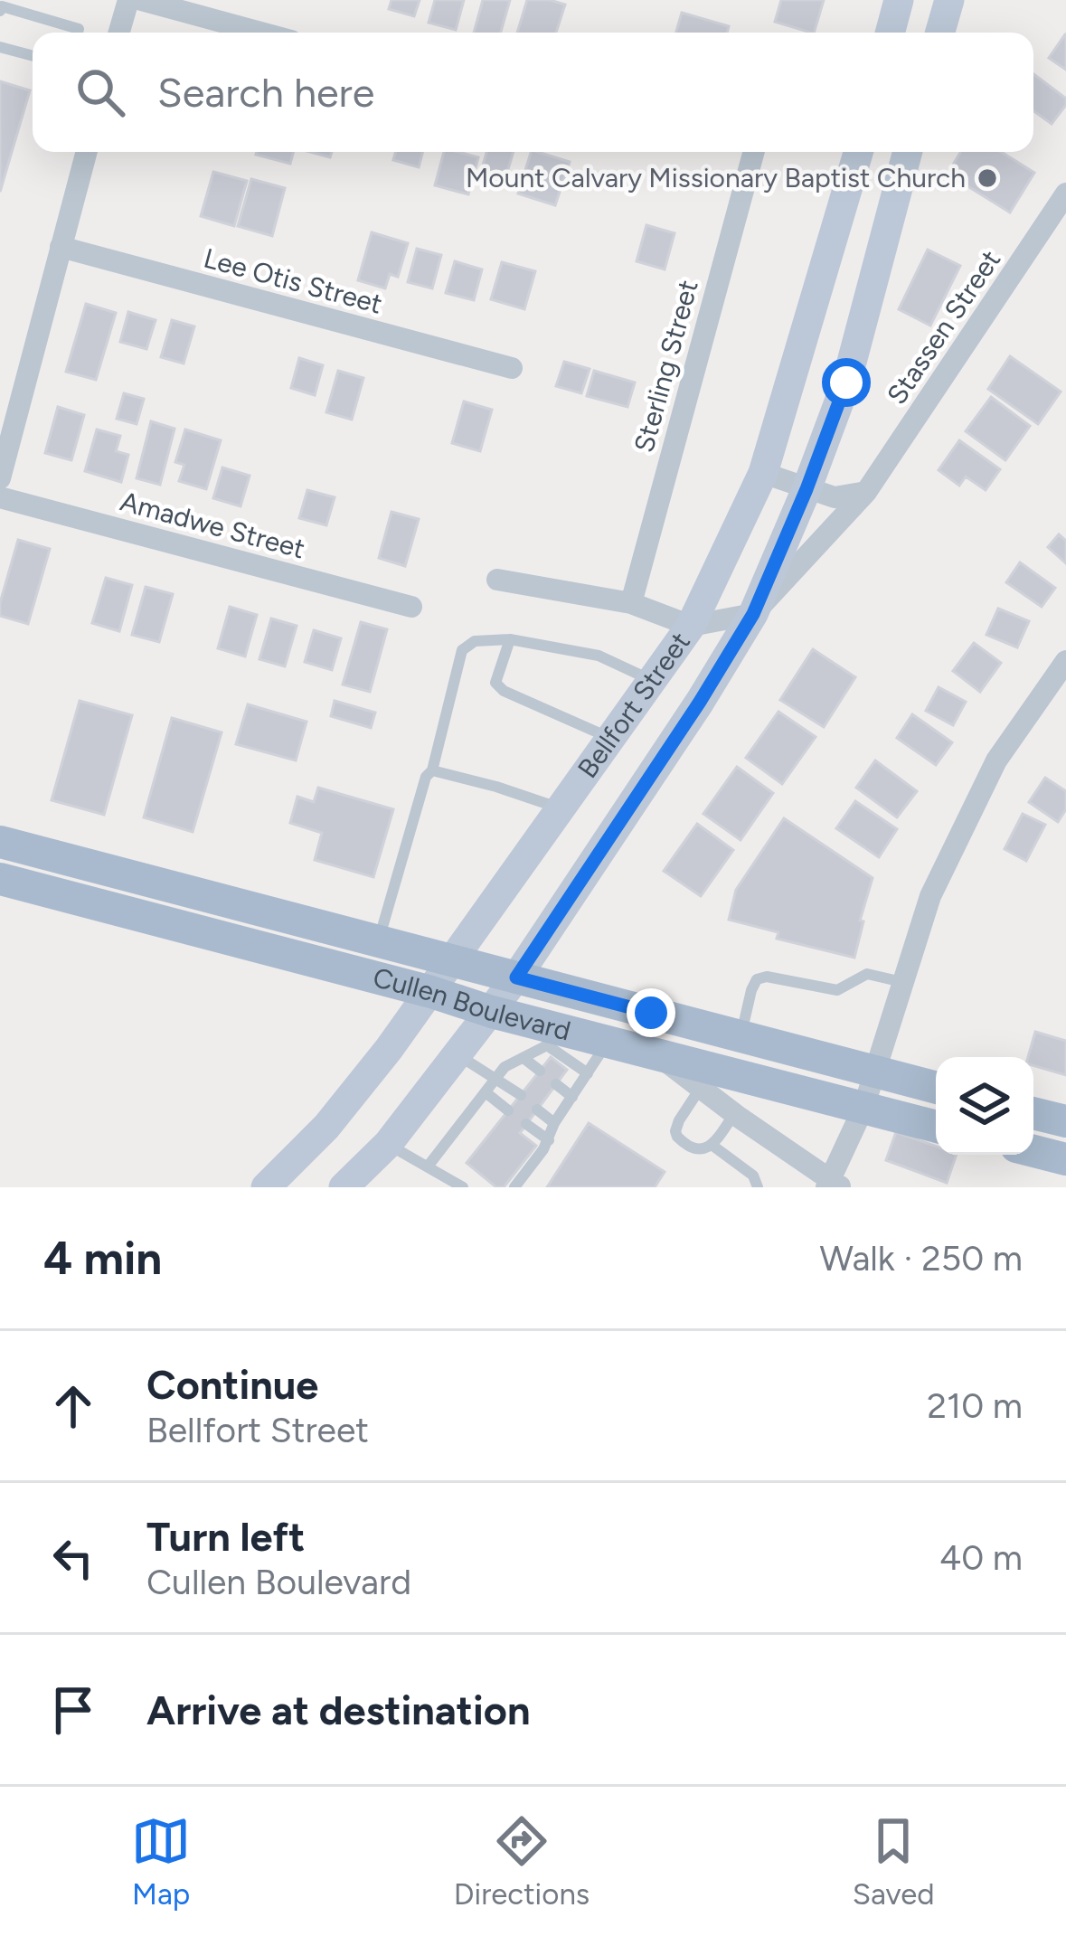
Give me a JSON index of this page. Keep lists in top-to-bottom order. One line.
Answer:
{"streets":{"main road":["Bellfort Street","Cullen Boulevard"],"street":["Lee Otis Street","Stassen Street","Sterling Street","Amadwe Street"]},"crossings":[["Stassen Street","Bellfort Street"],["Bellfort Street","Cullen Boulevard"]],"places":["Mount Calvary Missionary Baptist Church"],"page":{"search":"Search here","heading":["4 min","Walk · 250 m"],"list":[["Continue","Bellfort Street","210 m"],["Turn left","Cullen Boulevard","40 m"],"Arrive at destination"],"nav":["Map","Directions","Saved"]}}
